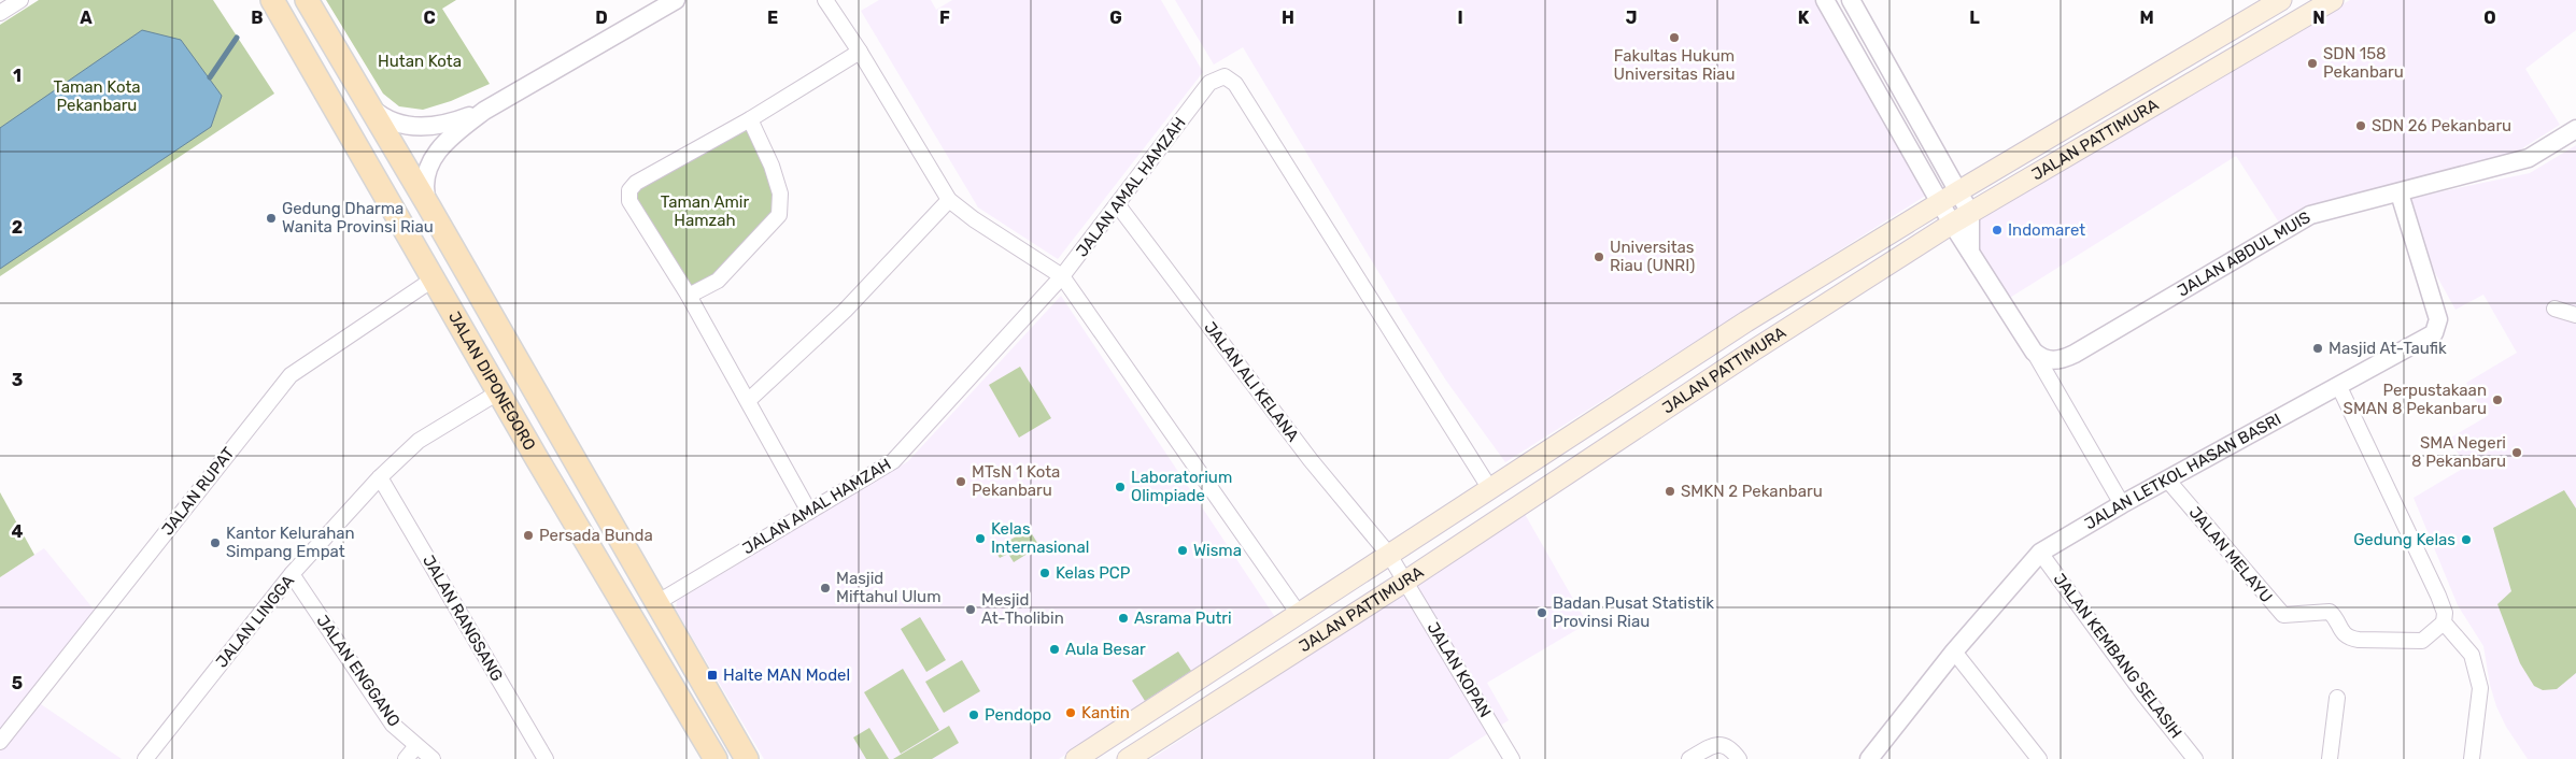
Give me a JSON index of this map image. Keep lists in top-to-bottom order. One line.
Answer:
{"streets":{"main road":["JALAN PATTIMURA","JALAN DIPONEGORO"],"street":["JALAN AMAL HAMZAH","JALAN ABDUL MUIS","JALAN ALI KELANA","JALAN LETKOL HASAN BASRI","JALAN RUPAT","JALAN MELAYU","JALAN RANGSANG","JALAN LINGGA","JALAN KEMBANG SELASIH","JALAN KOPAN","JALAN ENGGANO"]},"crossings":[["JALAN PATTIMURA","JALAN AMAL HAMZAH"],["JALAN PATTIMURA","JALAN ALI KELANA"],["JALAN PATTIMURA","JALAN KOPAN"],["JALAN AMAL HAMZAH","JALAN DIPONEGORO"],["JALAN AMAL HAMZAH","JALAN ALI KELANA"],["JALAN ABDUL MUIS","JALAN LETKOL HASAN BASRI"],["JALAN DIPONEGORO","JALAN RUPAT"],["JALAN DIPONEGORO","JALAN LINGGA"],["JALAN ALI KELANA","JALAN KOPAN"],["JALAN LETKOL HASAN BASRI","JALAN MELAYU"],["JALAN LETKOL HASAN BASRI","JALAN KEMBANG SELASIH"],["JALAN RANGSANG","JALAN LINGGA"],["JALAN LINGGA","JALAN ENGGANO"]],"parks":["Hutan Kota","Taman Kota Pekanbaru","Taman Amir Hamzah"],"places":{"other":["Fakultas Hukum Universitas Riau","SDN 158 Pekanbaru","SDN 26 Pekanbaru","Gedung Dharma Wanita Provinsi Riau","Indomaret","Universitas Riau (UNRI)","Masjid At-Taufik","Perpustakaan SMAN 8 Pekanbaru","SMA Negeri 8 Pekanbaru","MTsN 1 Kota Pekanbaru","Laboratorium Olimpiade","SMKN 2 Pekanbaru","Persada Bunda","Kelas Internasional","Gedung Kelas","Kantor Kelurahan Simpang Empat","Wisma","Kelas PCP","Masjid Miftahul Ulum","Mesjid At-Tholibin","Badan Pusat Statistik Provinsi Riau","Asrama Putri","Aula Besar","Kantin","Pendopo"],"transit":["Halte MAN Model"]},"grid":{"columns":["A","B","C","D","E","F","G","H","I","J","K","L","M","N","O"],"rows":["1","2","3","4","5"]}}
